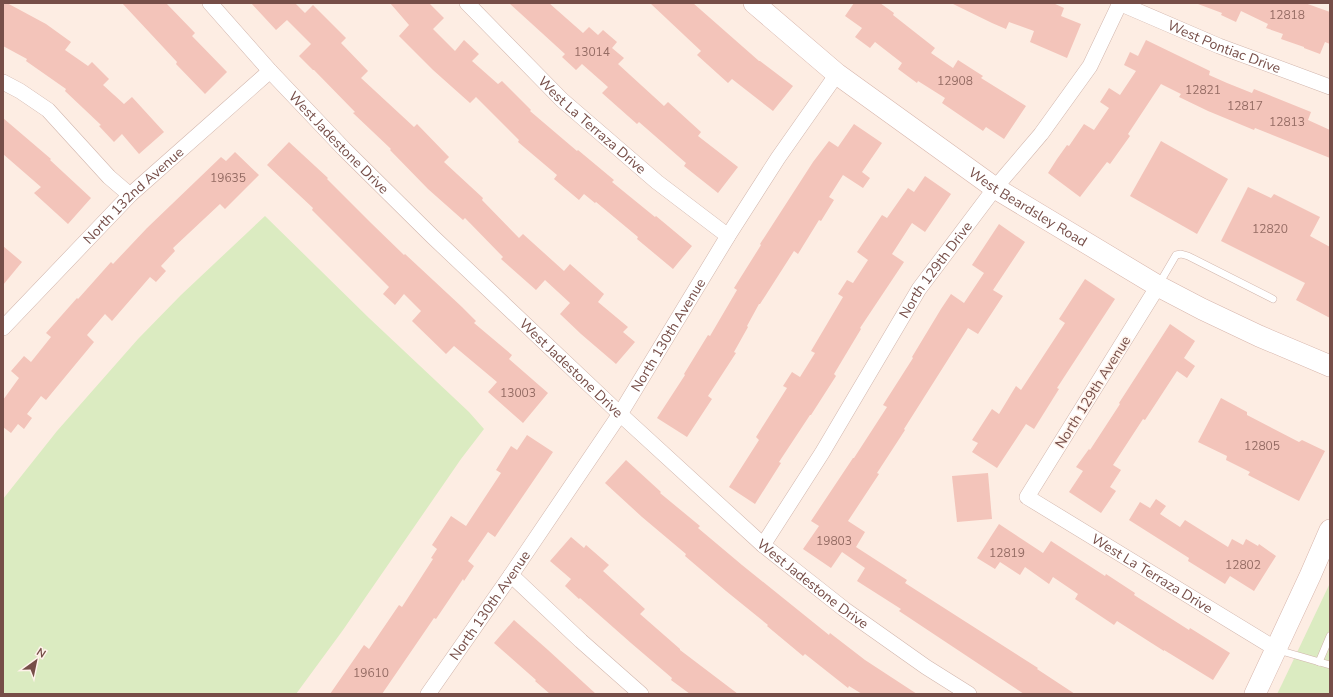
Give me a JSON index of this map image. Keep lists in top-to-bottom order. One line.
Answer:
{"streets":{"street":["West Pontiac Drive","West La Terraza Drive","West Jadestone Drive","North 132nd Avenue","West Beardsley Road","North 129th Drive","North 130th Avenue","North 129th Avenue"]},"crossings":[["West Pontiac Drive","North 129th Drive"],["West La Terraza Drive","North 130th Avenue"],["West La Terraza Drive","North 129th Avenue"],["West Jadestone Drive","North 132nd Avenue"],["West Jadestone Drive","North 129th Drive"],["West Jadestone Drive","North 130th Avenue"],["West Beardsley Road","North 129th Drive"],["West Beardsley Road","North 130th Avenue"],["West Beardsley Road","North 129th Avenue"]],"house_numbers":["12818","13014","12908","12821","12817","12813","19635","12820","13003","12805","19803","12819","12802","19610"],"north":"top right"}
